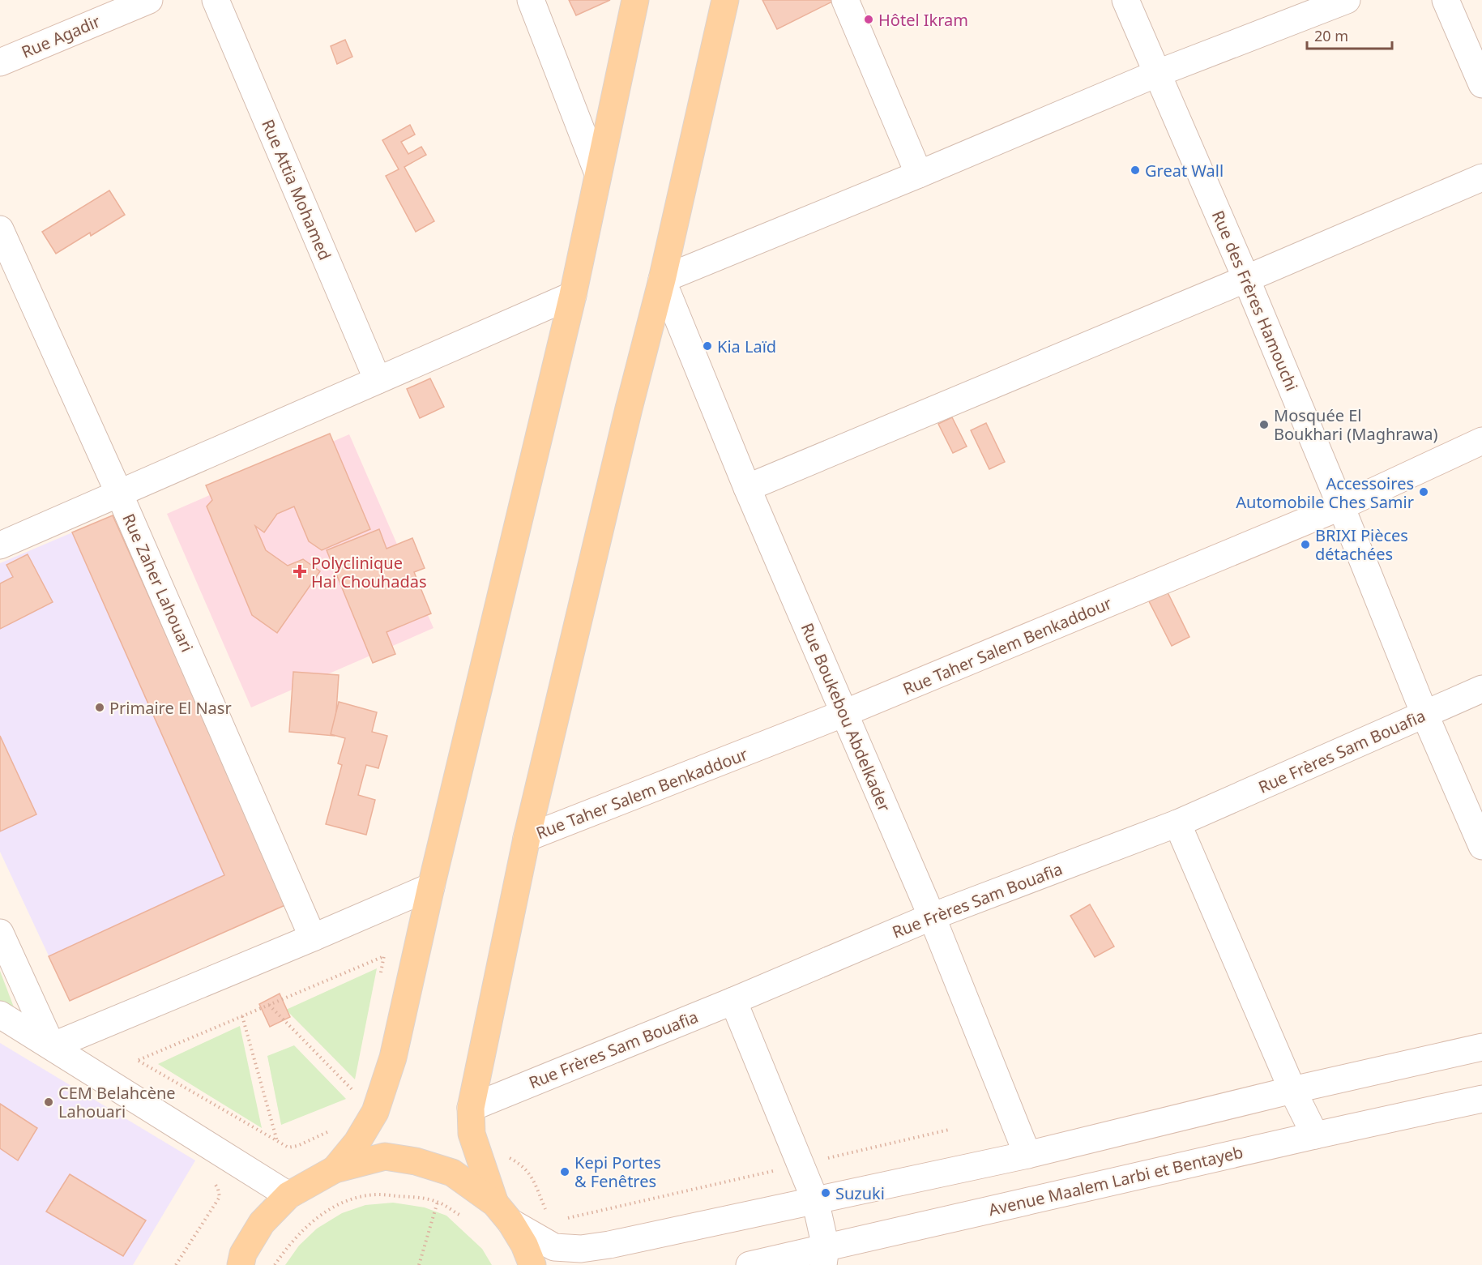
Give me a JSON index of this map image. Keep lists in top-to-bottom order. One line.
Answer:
{"streets":{"street":["Rue Agadir","Rue Attia Mohamed","Rue des Frères Hamouchi","Rue Zaher Lahouari","Rue Taher Salem Benkaddour","Rue Boukebou Abdelkader","Rue Frères Sam Bouafia","Avenue Maalem Larbi et Bentayeb"]},"crossings":[["Rue des Frères Hamouchi","Rue Taher Salem Benkaddour"],["Rue des Frères Hamouchi","Rue Frères Sam Bouafia"],["Rue Taher Salem Benkaddour","Rue Boukebou Abdelkader"],["Rue Boukebou Abdelkader","Rue Frères Sam Bouafia"]],"places":{"other":["Hôtel Ikram","Great Wall","Kia Laïd","Mosquée El Boukhari (Maghrawa)","Accessoires Automobile Ches Samir","BRIXI Pièces détachées","Primaire El Nasr","CEM Belahcène Lahouari","Kepi Portes & Fenêtres","Suzuki"],"health":["Polyclinique Hai Chouhadas"]},"scale_bar":"20 m"}
